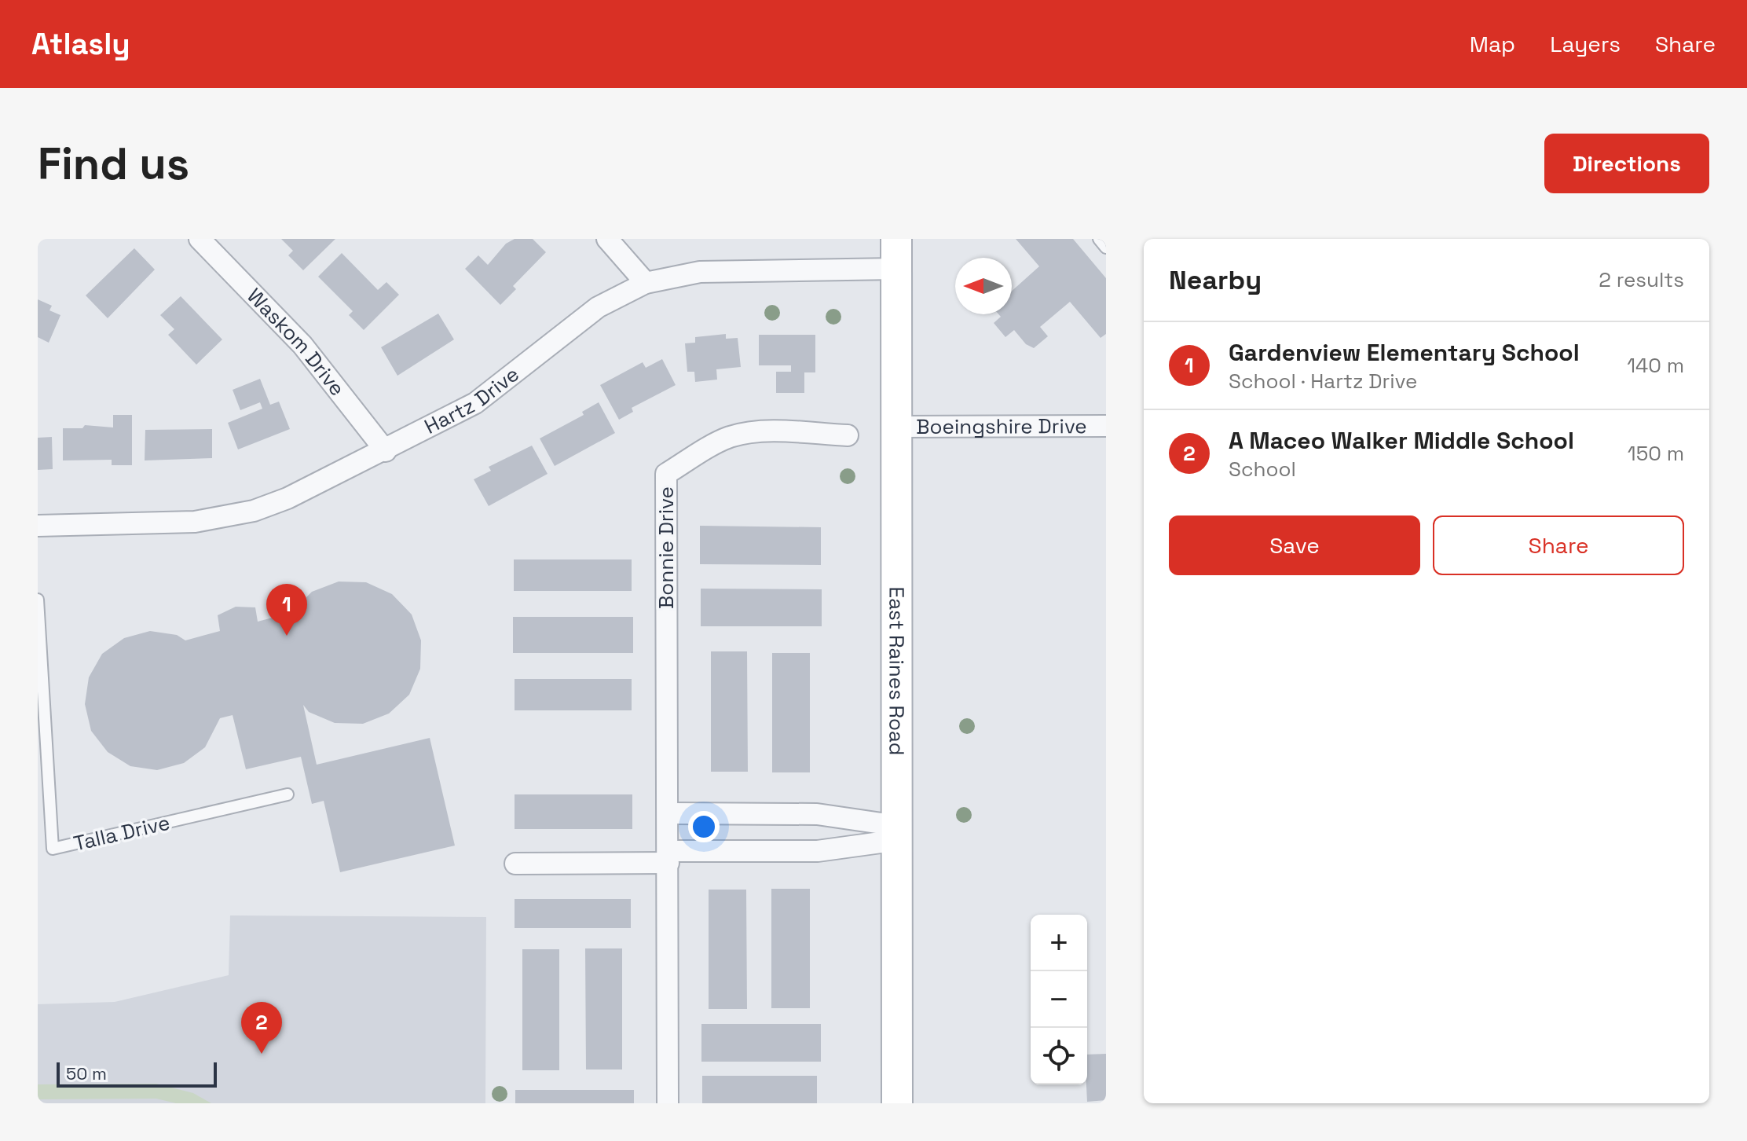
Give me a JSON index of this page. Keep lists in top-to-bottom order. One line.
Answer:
{"streets":{"main road":["East Raines Road"],"street":["Waskom Drive","Hartz Drive","Boeingshire Drive","Bonnie Drive"],"lane":["Talla Drive"]},"crossings":[["Waskom Drive","Hartz Drive"],["Hartz Drive","East Raines Road"],["Boeingshire Drive","East Raines Road"]],"scale_bar":"50 m","north":"left","page":{"header":"Atlasly","nav":["Map","Layers","Share"],"buttons":["Directions",["Save","Share"]],"title":"Find us","heading":["Nearby","2 results"],"list":[{"mark":"1","name":"Gardenview Elementary School","note":"School · Hartz Drive","value":"140 m"},{"mark":"2","name":"A Maceo Walker Middle School","note":"School","value":"150 m"}],"pins":["1","2"],"map_buttons":["+","−"],"scale":"50 m"}}
